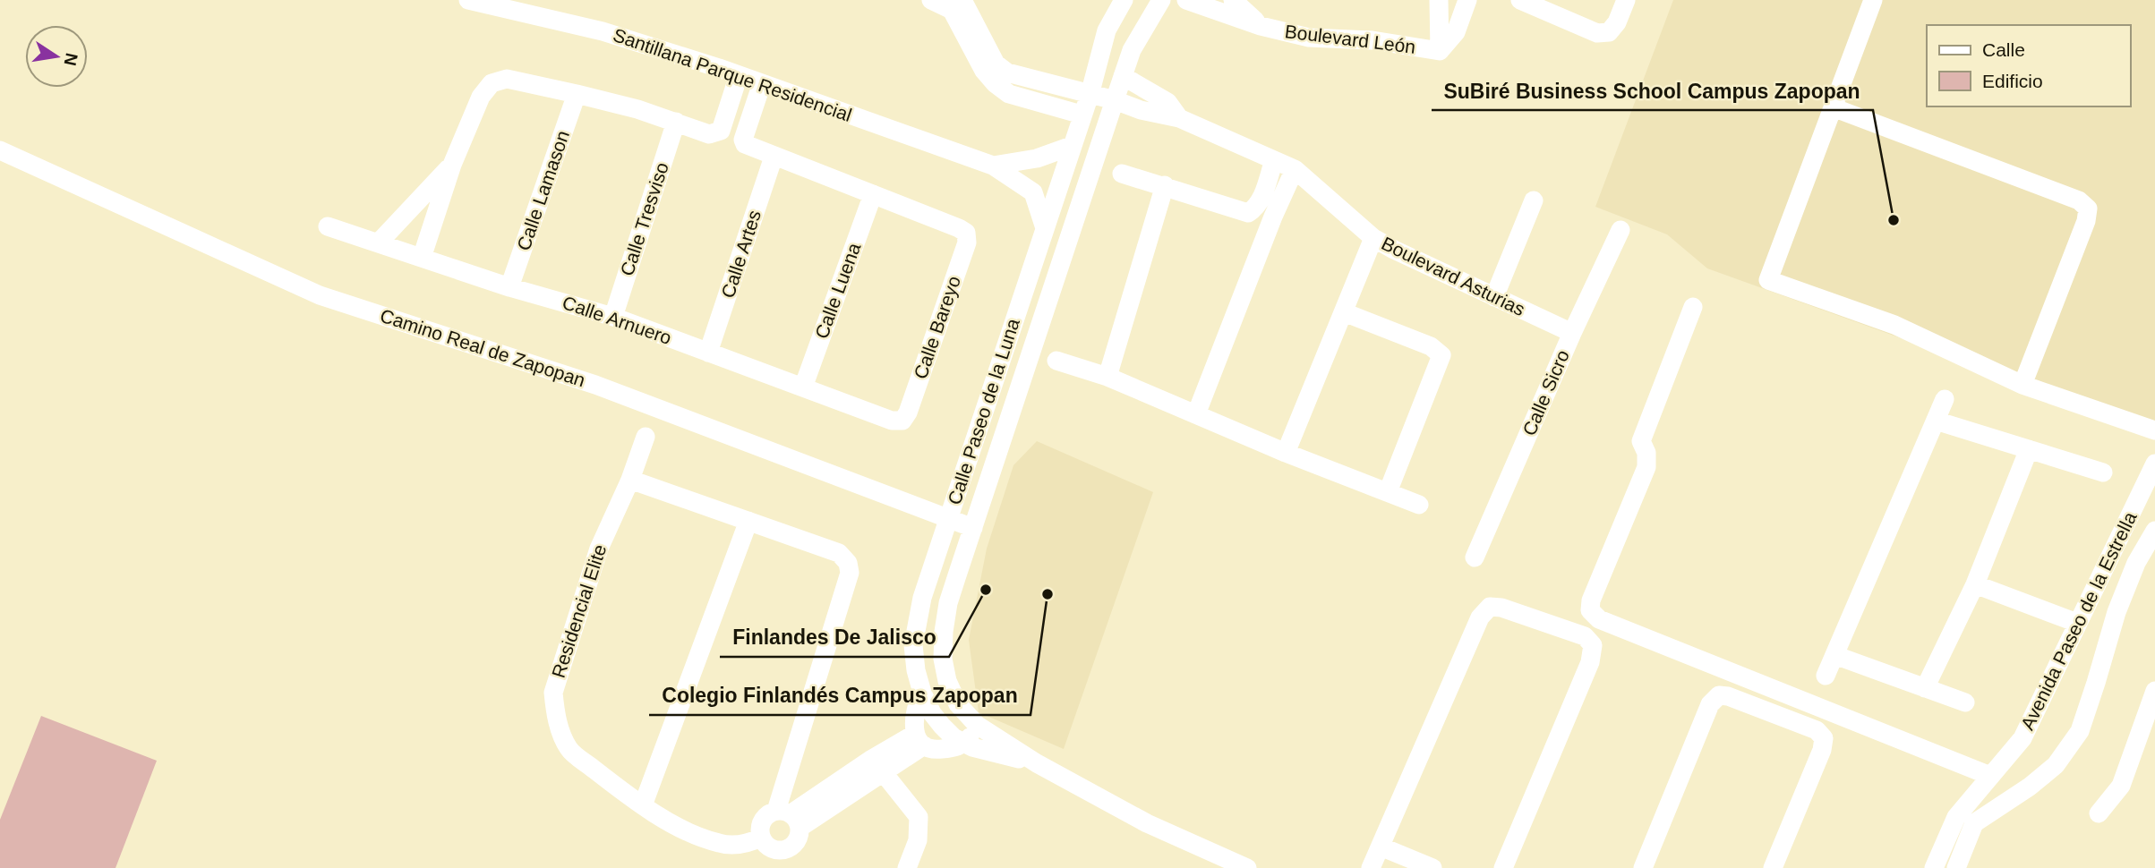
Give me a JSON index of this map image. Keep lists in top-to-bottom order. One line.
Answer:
{"streets":{"street":["Boulevard León","Santillana Parque Residencial","Calle Lamason","Calle Tresviso","Calle Artes","Boulevard Asturias","Calle Luena","Calle Arnuero","Calle Bareyo","Camino Real de Zapopan","Calle Sicro","Calle Paseo de la Luna","Residencial Elite","Avenida Paseo de la Estrella"]},"crossings":[["Calle Lamason","Calle Arnuero"],["Calle Tresviso","Calle Arnuero"],["Calle Artes","Calle Arnuero"],["Boulevard Asturias","Calle Sicro"],["Boulevard Asturias","Calle Paseo de la Luna"],["Calle Luena","Calle Arnuero"],["Calle Luena","Calle Bareyo"],["Calle Arnuero","Calle Bareyo"],["Camino Real de Zapopan","Calle Paseo de la Luna"]],"places":["SuBiré Business School Campus Zapopan","Finlandes De Jalisco","Colegio Finlandés Campus Zapopan"],"legend":["Calle","Edificio"],"north":"right"}
